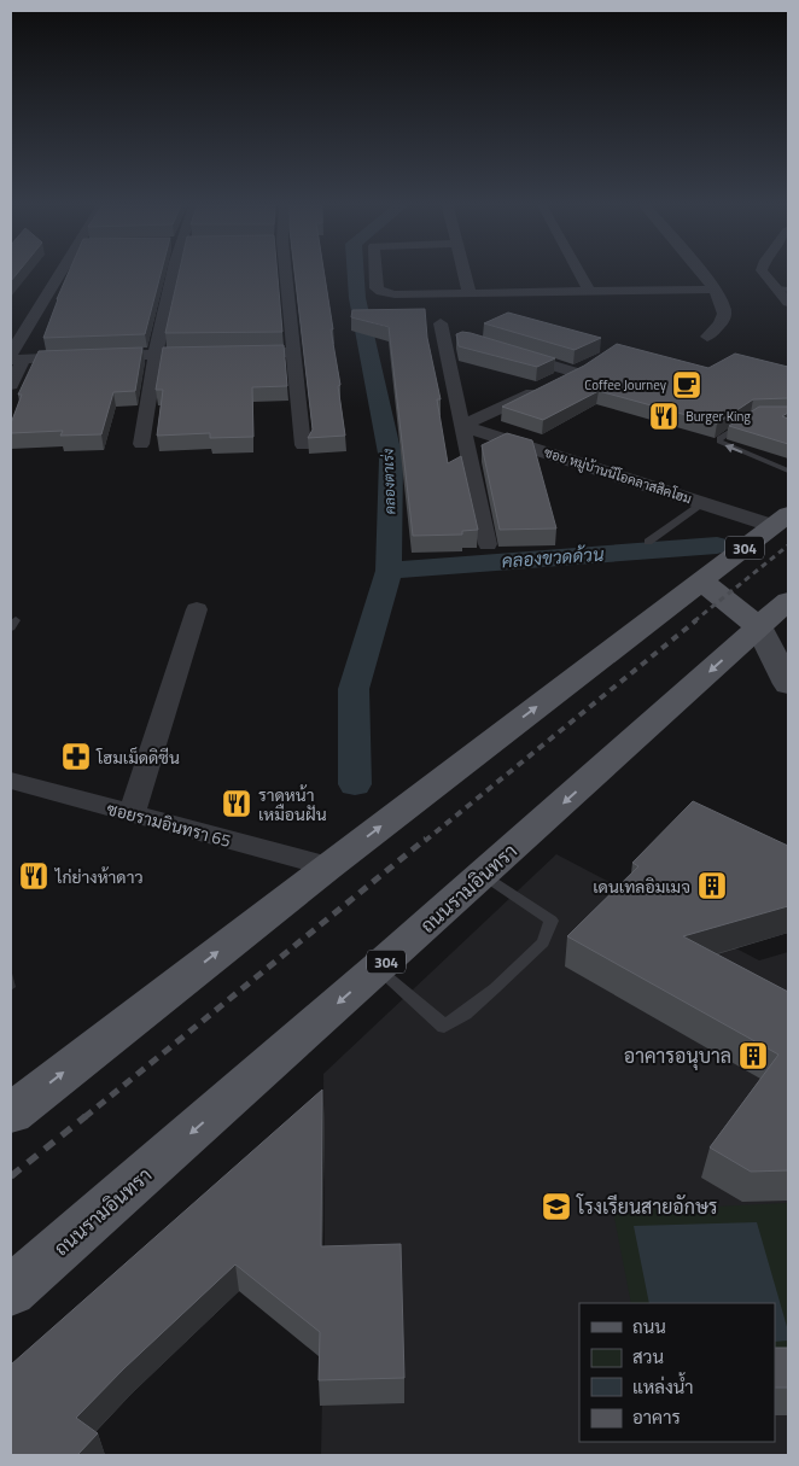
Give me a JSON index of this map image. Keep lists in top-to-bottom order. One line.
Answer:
{"streets":{"main road":["304","ถนนรามอินทรา"],"street":["ซอย หมู่บ้านนีโอคลาสสิคโฮม","ซอยรามอินทรา 65"]},"crossings":[["ซอย หมู่บ้านนีโอคลาสสิคโฮม","304"],["304","ซอยรามอินทรา 65"]],"water":["คลองตาเร่ง","คลองขวดด้วน"],"places":{"cafe":["Coffee Journey"],"restaurant":["Burger King","ราดหน้า เหมือนฝัน","ไก่ย่างห้าดาว"],"pharmacy":["โฮมเม็ดดิซีน"],"building":["เดนเทลอิมเมจ","อาคารอนุบาล"],"school or university":["โรงเรียนสายอักษร"]},"legend":["ถนน","สวน","แหล่งน้ำ","อาคาร"]}
